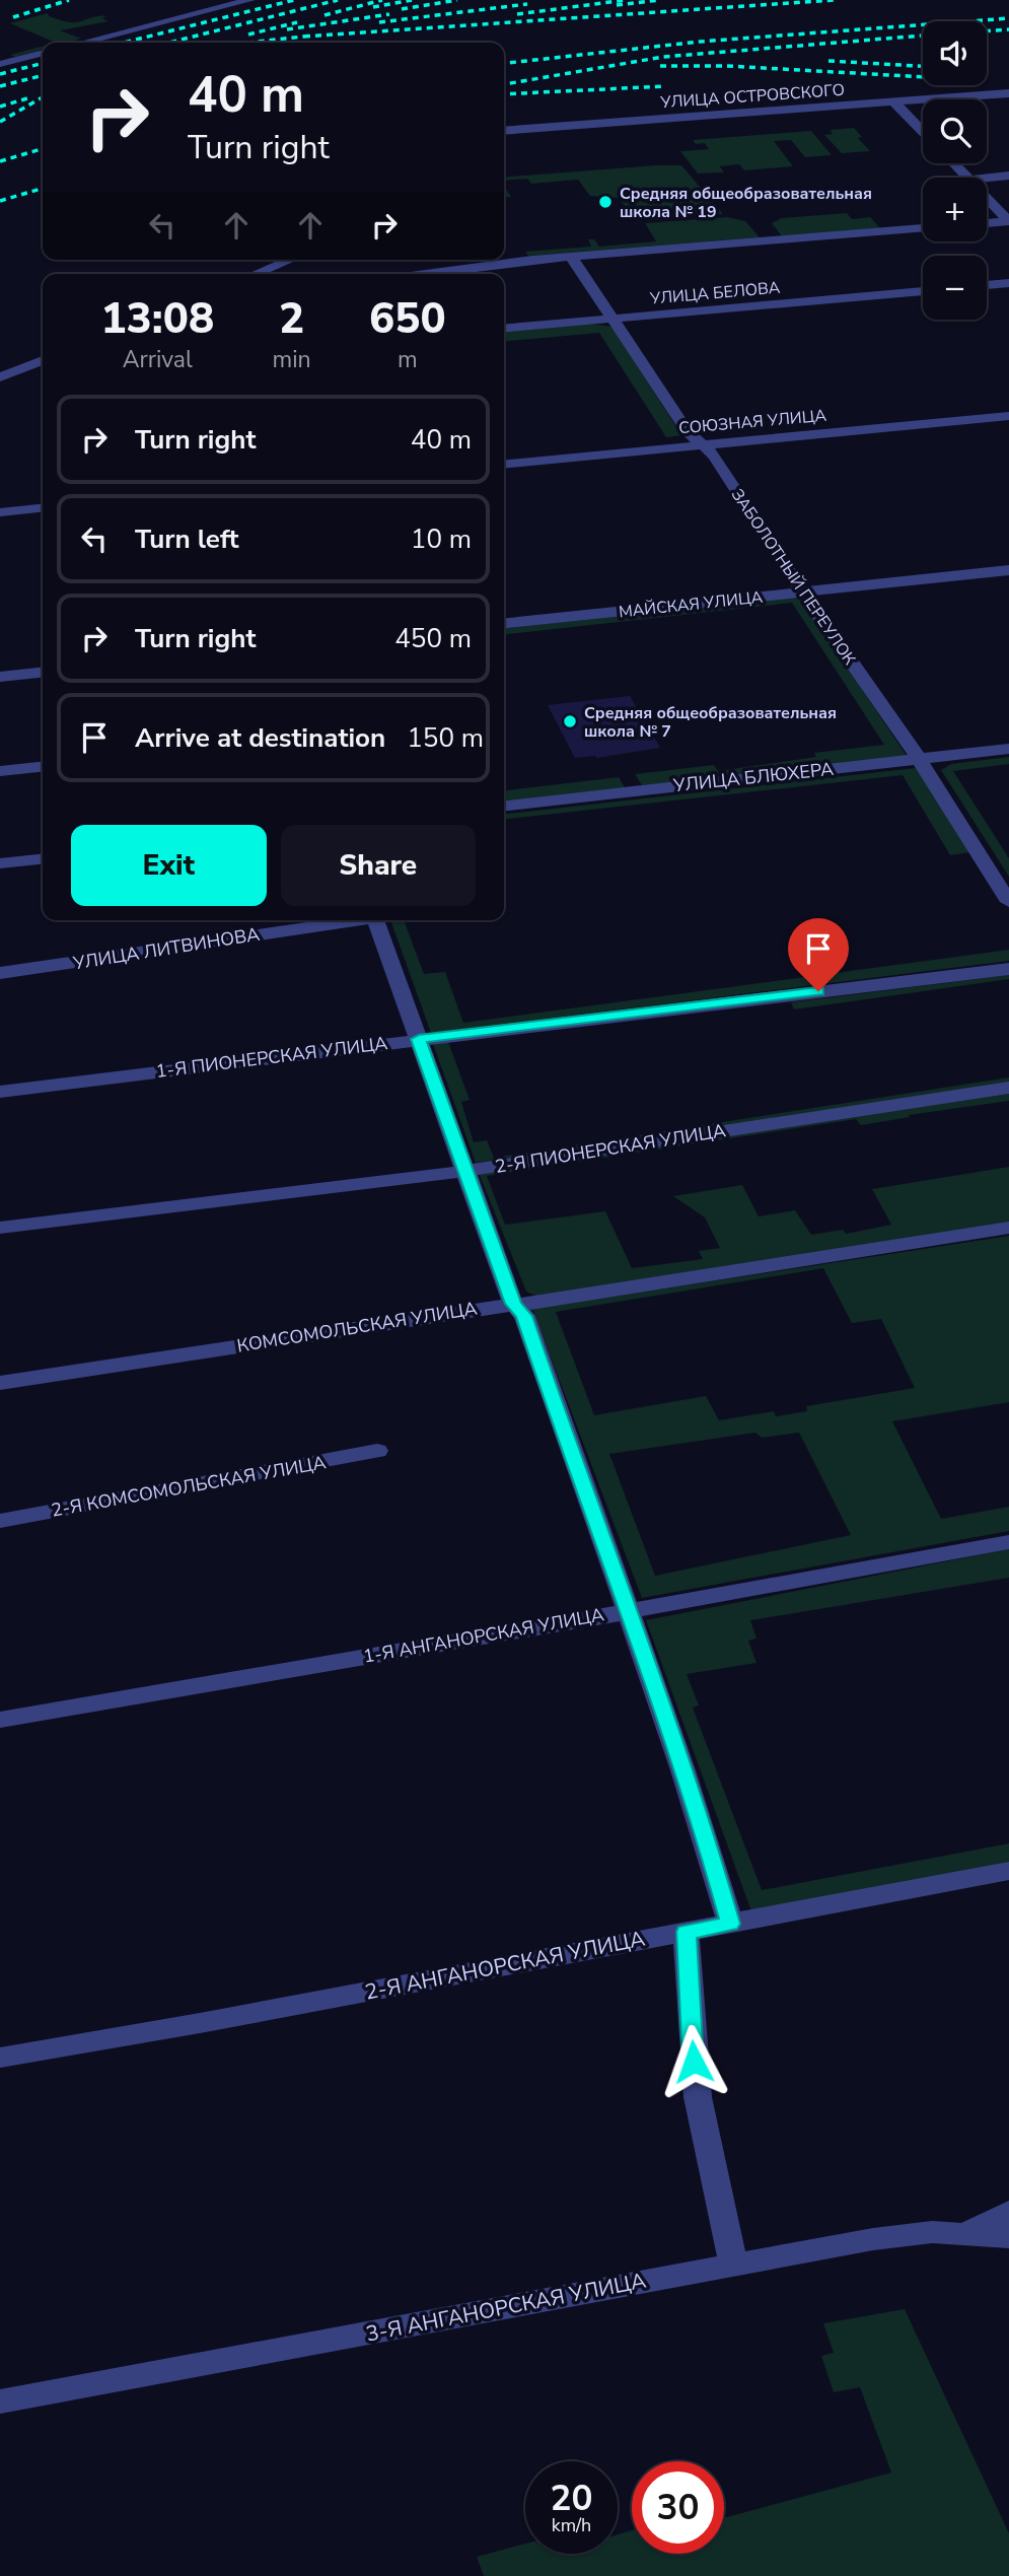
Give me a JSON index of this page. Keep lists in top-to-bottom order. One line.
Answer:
{"streets":{"street":["УЛИЦА ОСТРОВСКОГО","УЛИЦА БЕЛОВА","СОЮЗНАЯ УЛИЦА","ЗАБОЛОТНЫЙ ПЕРЕУЛОК","МАЙСКАЯ УЛИЦА","УЛИЦА БЛЮХЕРА","УЛИЦА ЛИТВИНОВА","1-Я ПИОНЕРСКАЯ УЛИЦА","2-Я ПИОНЕРСКАЯ УЛИЦА","КОМСОМОЛЬСКАЯ УЛИЦА","2-Я КОМСОМОЛЬСКАЯ УЛИЦА","1-Я АНГАНОРСКАЯ УЛИЦА","2-Я АНГАНОРСКАЯ УЛИЦА","3-Я АНГАНОРСКАЯ УЛИЦА"]},"crossings":[["УЛИЦА БЕЛОВА","ЗАБОЛОТНЫЙ ПЕРЕУЛОК"],["СОЮЗНАЯ УЛИЦА","ЗАБОЛОТНЫЙ ПЕРЕУЛОК"],["ЗАБОЛОТНЫЙ ПЕРЕУЛОК","МАЙСКАЯ УЛИЦА"],["ЗАБОЛОТНЫЙ ПЕРЕУЛОК","УЛИЦА БЛЮХЕРА"]],"places":["Средняя общеобразовательная школа № 19","Средняя общеобразовательная школа № 7"],"page":{"map_buttons":["+","−"],"turn":["40 m","Turn right"],"eta":["13:08","Arrival","2","min","650","m"],"list":[{"name":"Turn right","value":"40 m"},{"name":"Turn left","value":"10 m"},{"name":"Turn right","value":"450 m"},{"name":"Arrive at destination","value":"150 m"}],"buttons":["Exit","Share"],"speed":"20 km/h","limit":"30"}}
